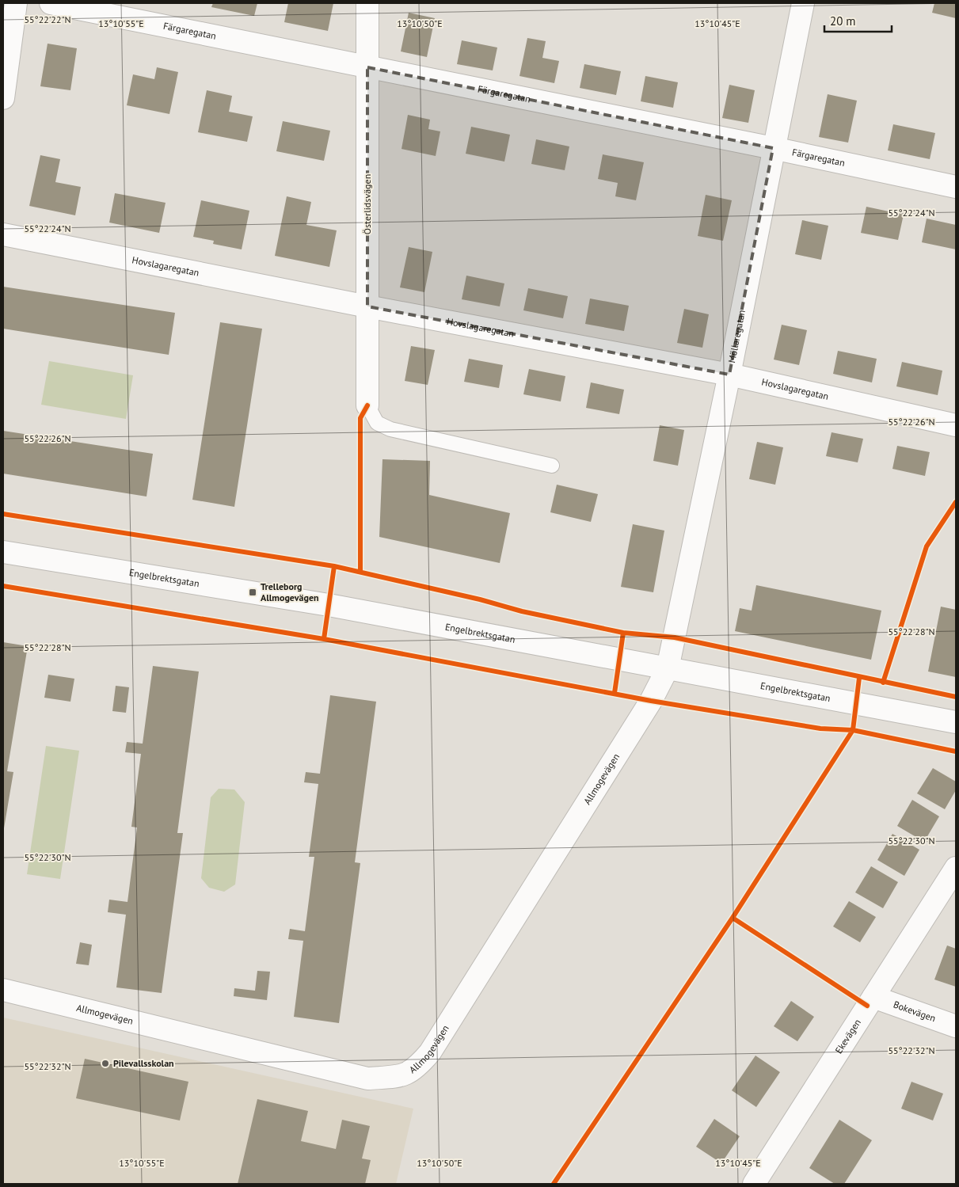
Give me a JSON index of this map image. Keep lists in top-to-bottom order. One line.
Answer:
{"streets":{"street":["Färgaregatan","Österlidsvägen","Hovslagaregatan","Möllaregatan","Engelbrektsgatan","Allmogevägen","Bokevägen","Ekevägen"]},"crossings":[["Färgaregatan","Österlidsvägen"],["Färgaregatan","Möllaregatan"],["Österlidsvägen","Hovslagaregatan"],["Hovslagaregatan","Möllaregatan"],["Möllaregatan","Engelbrektsgatan"],["Möllaregatan","Allmogevägen"],["Engelbrektsgatan","Allmogevägen"],["Bokevägen","Ekevägen"]],"places":{"transit":["Trelleborg Allmogevägen"],"other":["Pilevallsskolan"]},"scale_bar":"20 m","coordinates":["55°22'22\"N","13°10'55\"E","13°10'50\"E","13°10'45\"E","55°22'24\"N","55°22'26\"N","55°22'28\"N","55°22'30\"N","55°22'32\"N"]}
